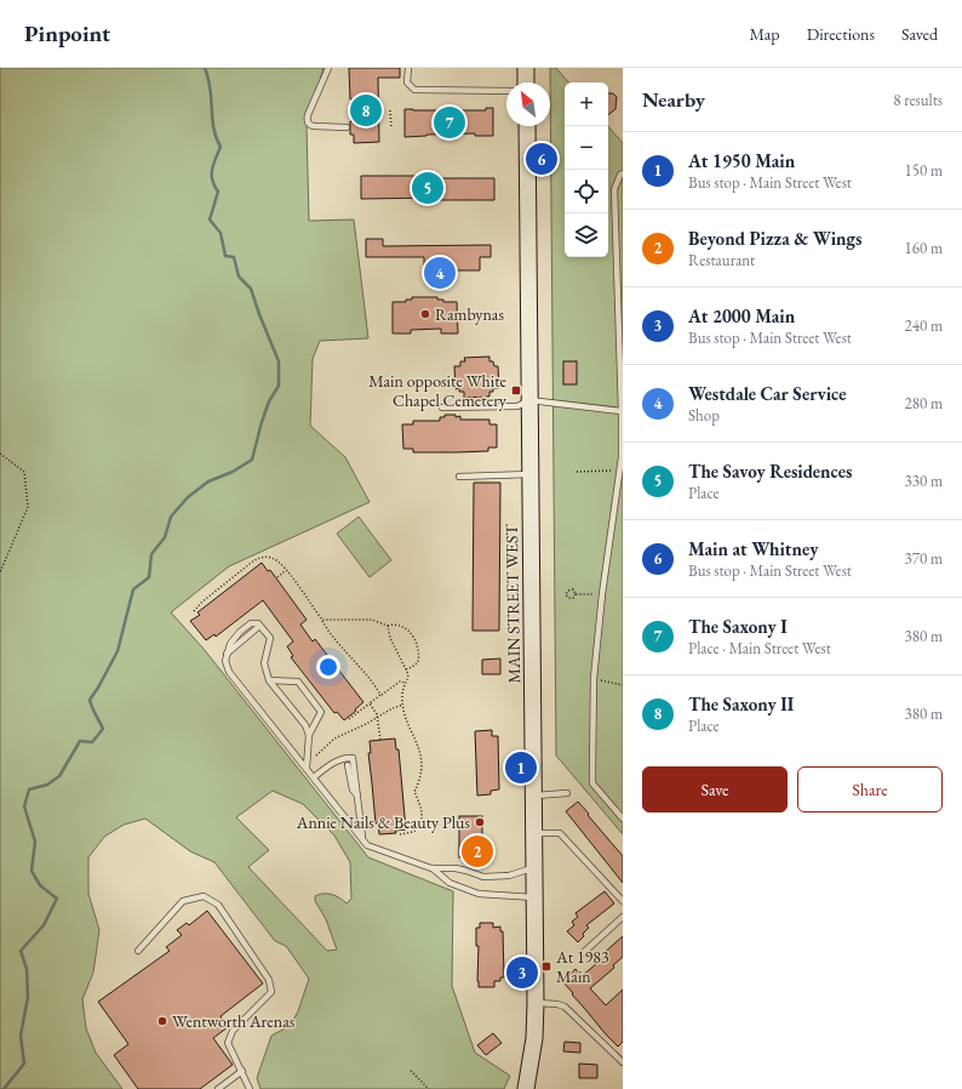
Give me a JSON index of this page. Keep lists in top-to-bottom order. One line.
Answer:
{"streets":{"main road":["MAIN STREET WEST"]},"places":{"other":["Rambynas","Annie Nails & Beauty Plus","Wentworth Arenas"],"transit":["Main opposite White Chapel Cemetery","At 1983 Main"]},"north":"top left","page":{"header":"Pinpoint","nav":["Map","Directions","Saved"],"heading":["Nearby","8 results"],"map_buttons":["+","−"],"pins":["8","7","6","5","4","1","2","3"],"list":[{"mark":"1","name":"At 1950 Main","note":"Bus stop · Main Street West","value":"150 m"},{"mark":"2","name":"Beyond Pizza & Wings","note":"Restaurant","value":"160 m"},{"mark":"3","name":"At 2000 Main","note":"Bus stop · Main Street West","value":"240 m"},{"mark":"4","name":"Westdale Car Service","note":"Shop","value":"280 m"},{"mark":"5","name":"The Savoy Residences","note":"Place","value":"330 m"},{"mark":"6","name":"Main at Whitney","note":"Bus stop · Main Street West","value":"370 m"},{"mark":"7","name":"The Saxony I","note":"Place · Main Street West","value":"380 m"},{"mark":"8","name":"The Saxony II","note":"Place","value":"380 m"}],"buttons":["Save","Share"]}}
